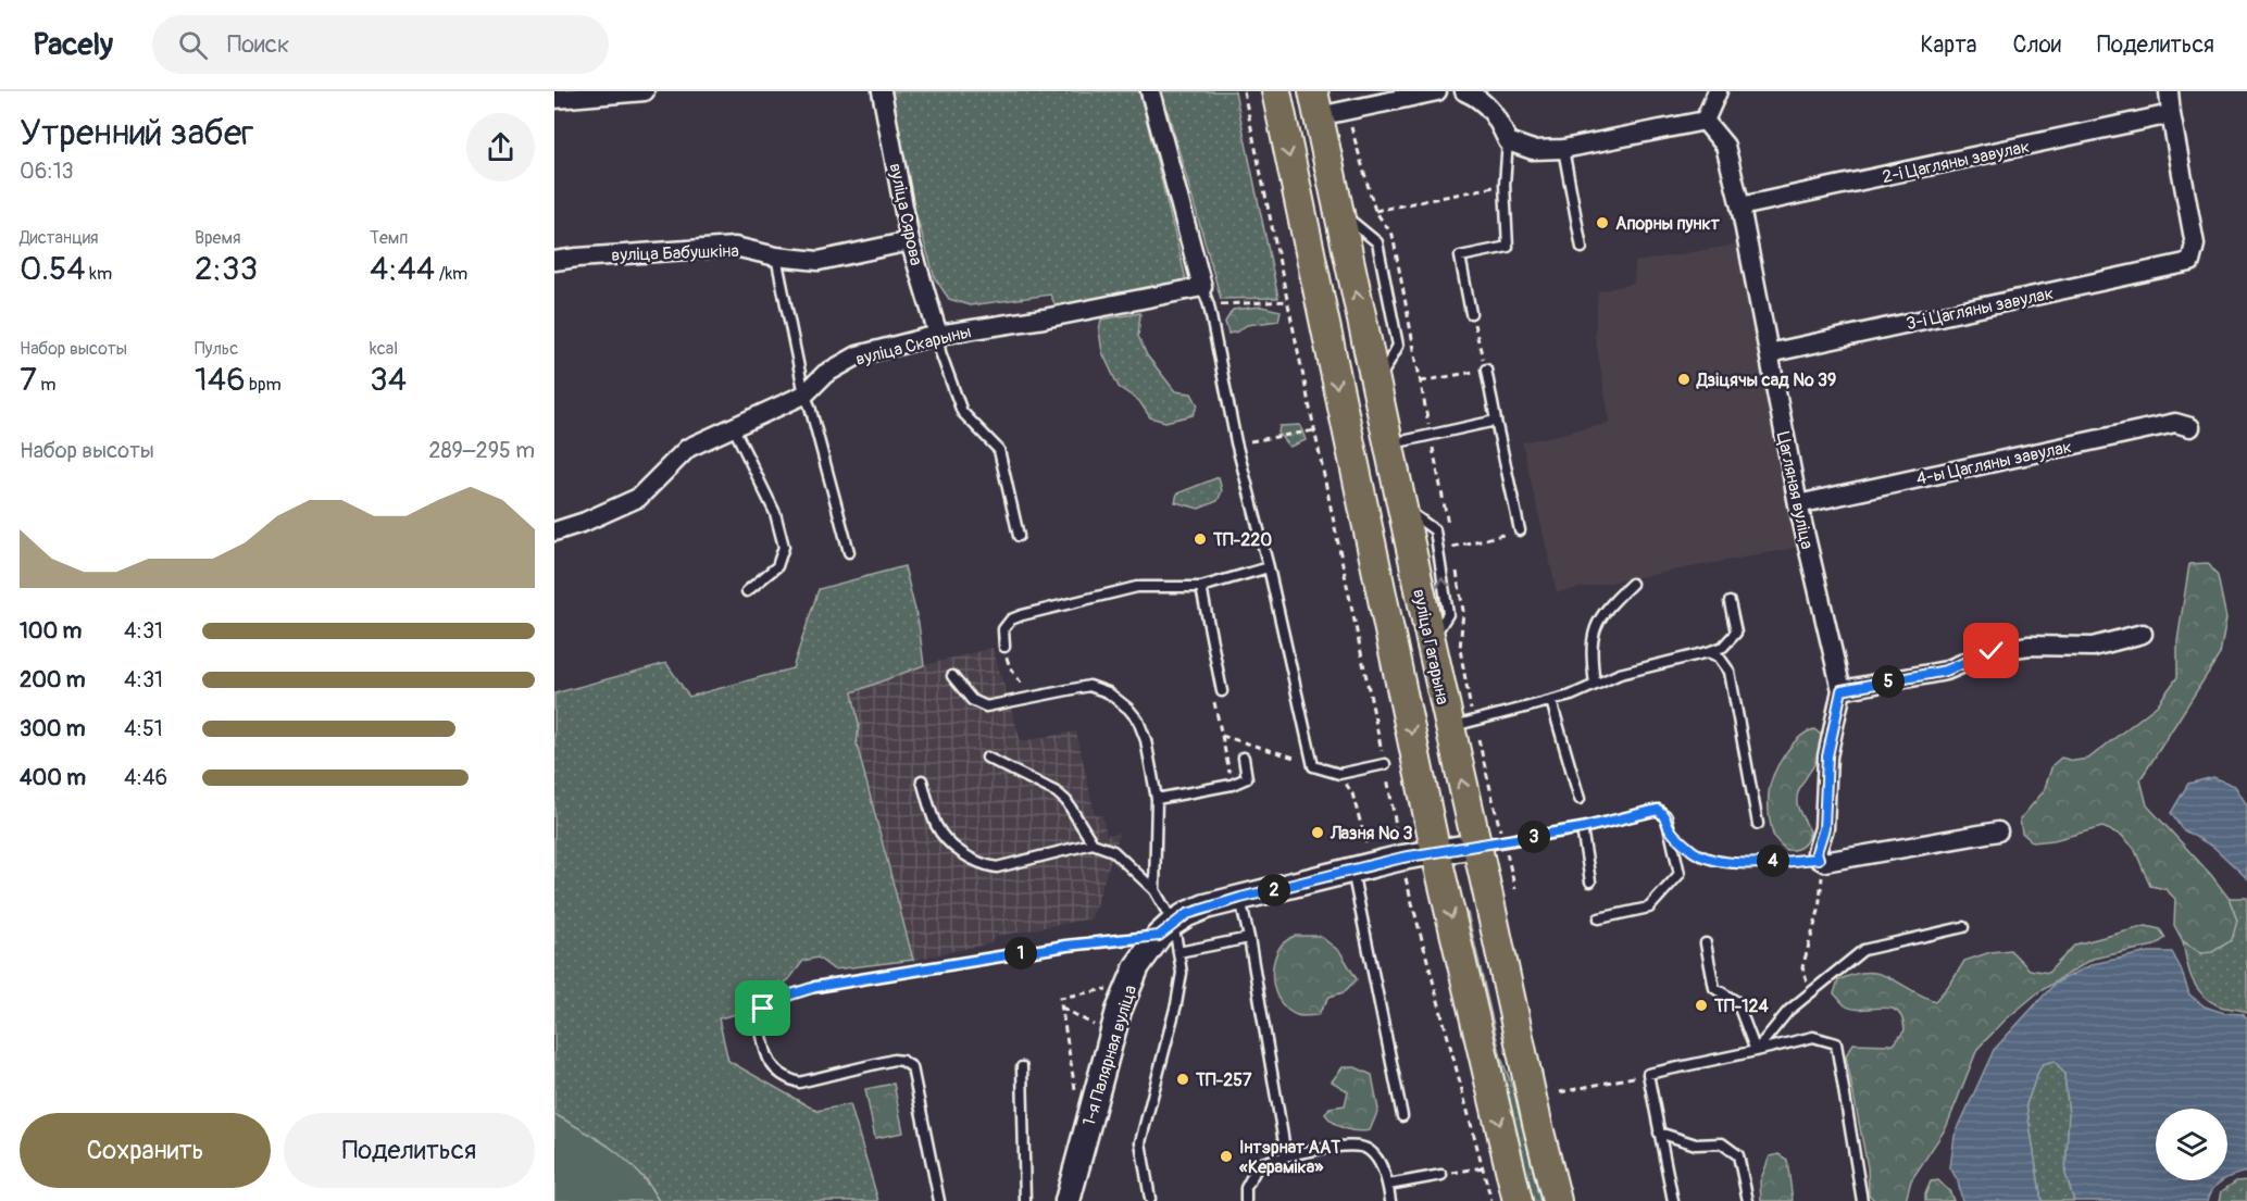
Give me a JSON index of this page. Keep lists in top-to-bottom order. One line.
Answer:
{"streets":{"main road":["вуліца Гагарына"],"street":["2-і Цагляны завулак","вуліца Сярова","вуліца Бабушкіна","3-і Цагляны завулак","вуліца Скарыны","4-ы Цагляны завулак","Цагляная вуліца","1-я Палярная вуліца"]},"crossings":[["2-і Цагляны завулак","3-і Цагляны завулак"],["2-і Цагляны завулак","Цагляная вуліца"],["вуліца Сярова","вуліца Бабушкіна"],["вуліца Сярова","вуліца Скарыны"],["3-і Цагляны завулак","Цагляная вуліца"],["4-ы Цагляны завулак","Цагляная вуліца"],["вуліца Гагарына","1-я Палярная вуліца"]],"places":["Апорны пункт","Дзіцячы сад № 39","ТП-220","Лазня № 3","ТП-124","ТП-257","Інтэрнат ААТ «Кераміка»"],"page":{"header":"Pacely","search":"Поиск","nav":["Карта","Слои","Поделиться"],"heading":["Утренний забег","06:13"],"stats":[["Дистанция","0.54 km"],["Время","2:33"],["Темп","4:44 /km"],["Набор высоты","7 m"],["Пульс","146 bpm"],["kcal","34"]],"chart":["Набор высоты","289–295 m"],"list":[{"name":"100 m","note":"4:31"},{"name":"200 m","note":"4:31"},{"name":"300 m","note":"4:51"},{"name":"400 m","note":"4:46"}],"pins":["5","3","4","2","1"],"buttons":["Сохранить","Поделиться"]}}
